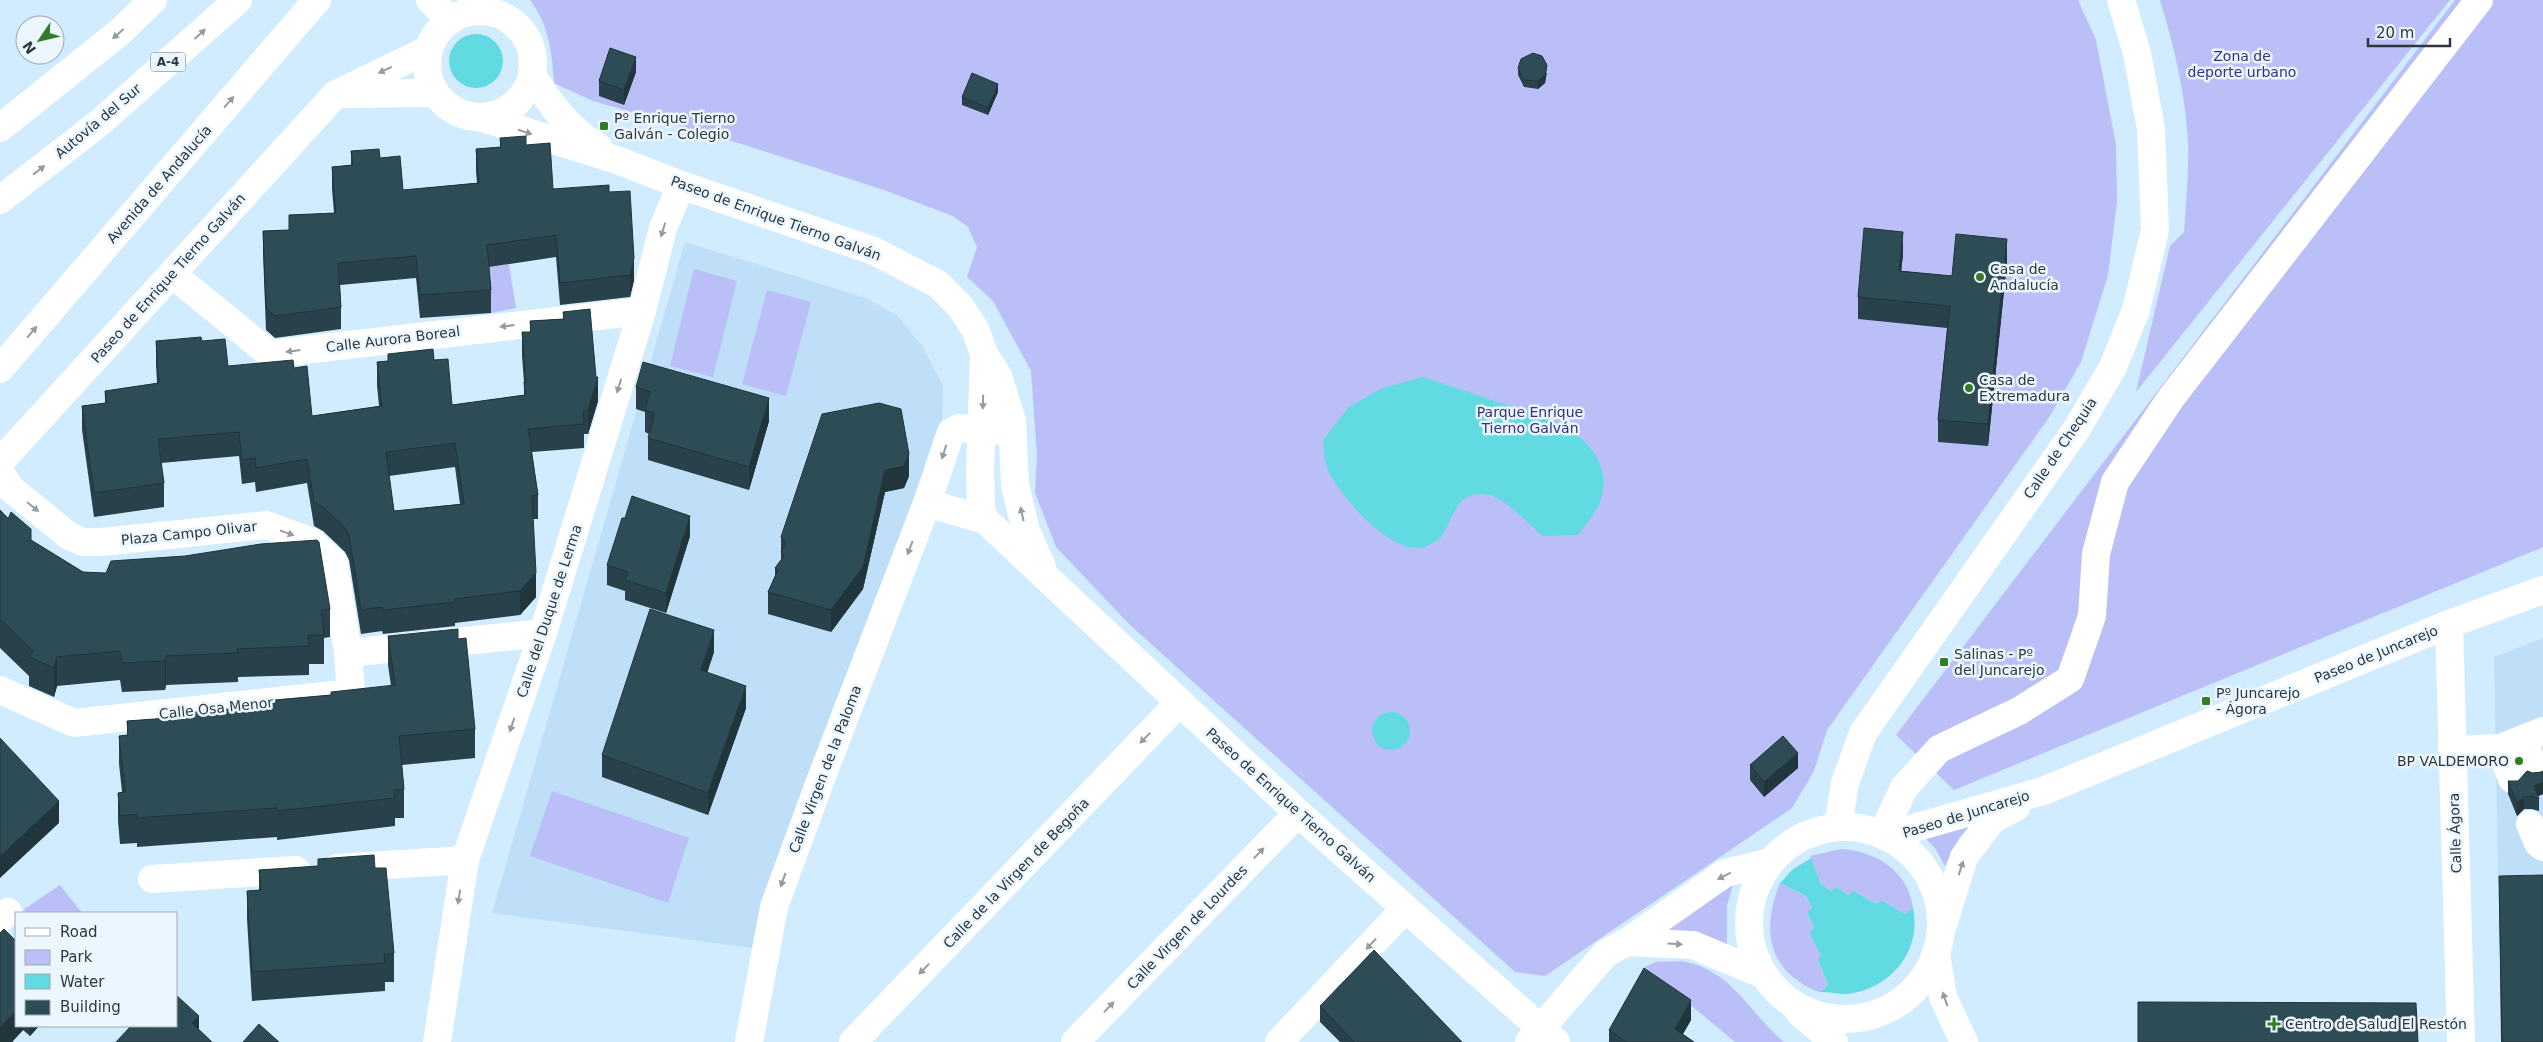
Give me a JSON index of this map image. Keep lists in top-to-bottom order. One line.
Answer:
{"streets":{"main road":["A-4","Autovía del Sur","Avenida de Andalucía","Paseo de Enrique Tierno Galván","Calle Aurora Boreal","Calle de Chequia","Plaza Campo Olivar","Calle del Duque de Lerma","Paseo de Juncarejo","Calle Osa Menor","Calle Virgen de la Paloma","Calle Ágora","Calle de la Virgen de Begoña","Calle Virgen de Lourdes"]},"crossings":[["Paseo de Enrique Tierno Galván","Calle Aurora Boreal"],["Paseo de Enrique Tierno Galván","Calle del Duque de Lerma"],["Paseo de Enrique Tierno Galván","Calle Virgen de la Paloma"],["Paseo de Enrique Tierno Galván","Calle de la Virgen de Begoña"],["Paseo de Enrique Tierno Galván","Calle Virgen de Lourdes"],["Calle Aurora Boreal","Calle del Duque de Lerma"],["Plaza Campo Olivar","Calle Osa Menor"],["Paseo de Juncarejo","Calle Ágora"]],"one_way":["Calle Aurora Boreal","Plaza Campo Olivar","Calle del Duque de Lerma","Calle Virgen de la Paloma","Calle de la Virgen de Begoña"],"parks":["Zona de deporte urbano","Parque Enrique Tierno Galván"],"places":{"transit":["Pº Enrique Tierno Galván - Colegio","Salinas - Pº del Juncarejo","Pº Juncarejo - Ágora"],"other":["Casa de Andalucía","Casa de Extremadura","BP VALDEMORO"],"health":["Centro de Salud El Restón"]},"legend":["Road","Park","Water","Building"],"scale_bar":"20 m","north":"bottom left"}
